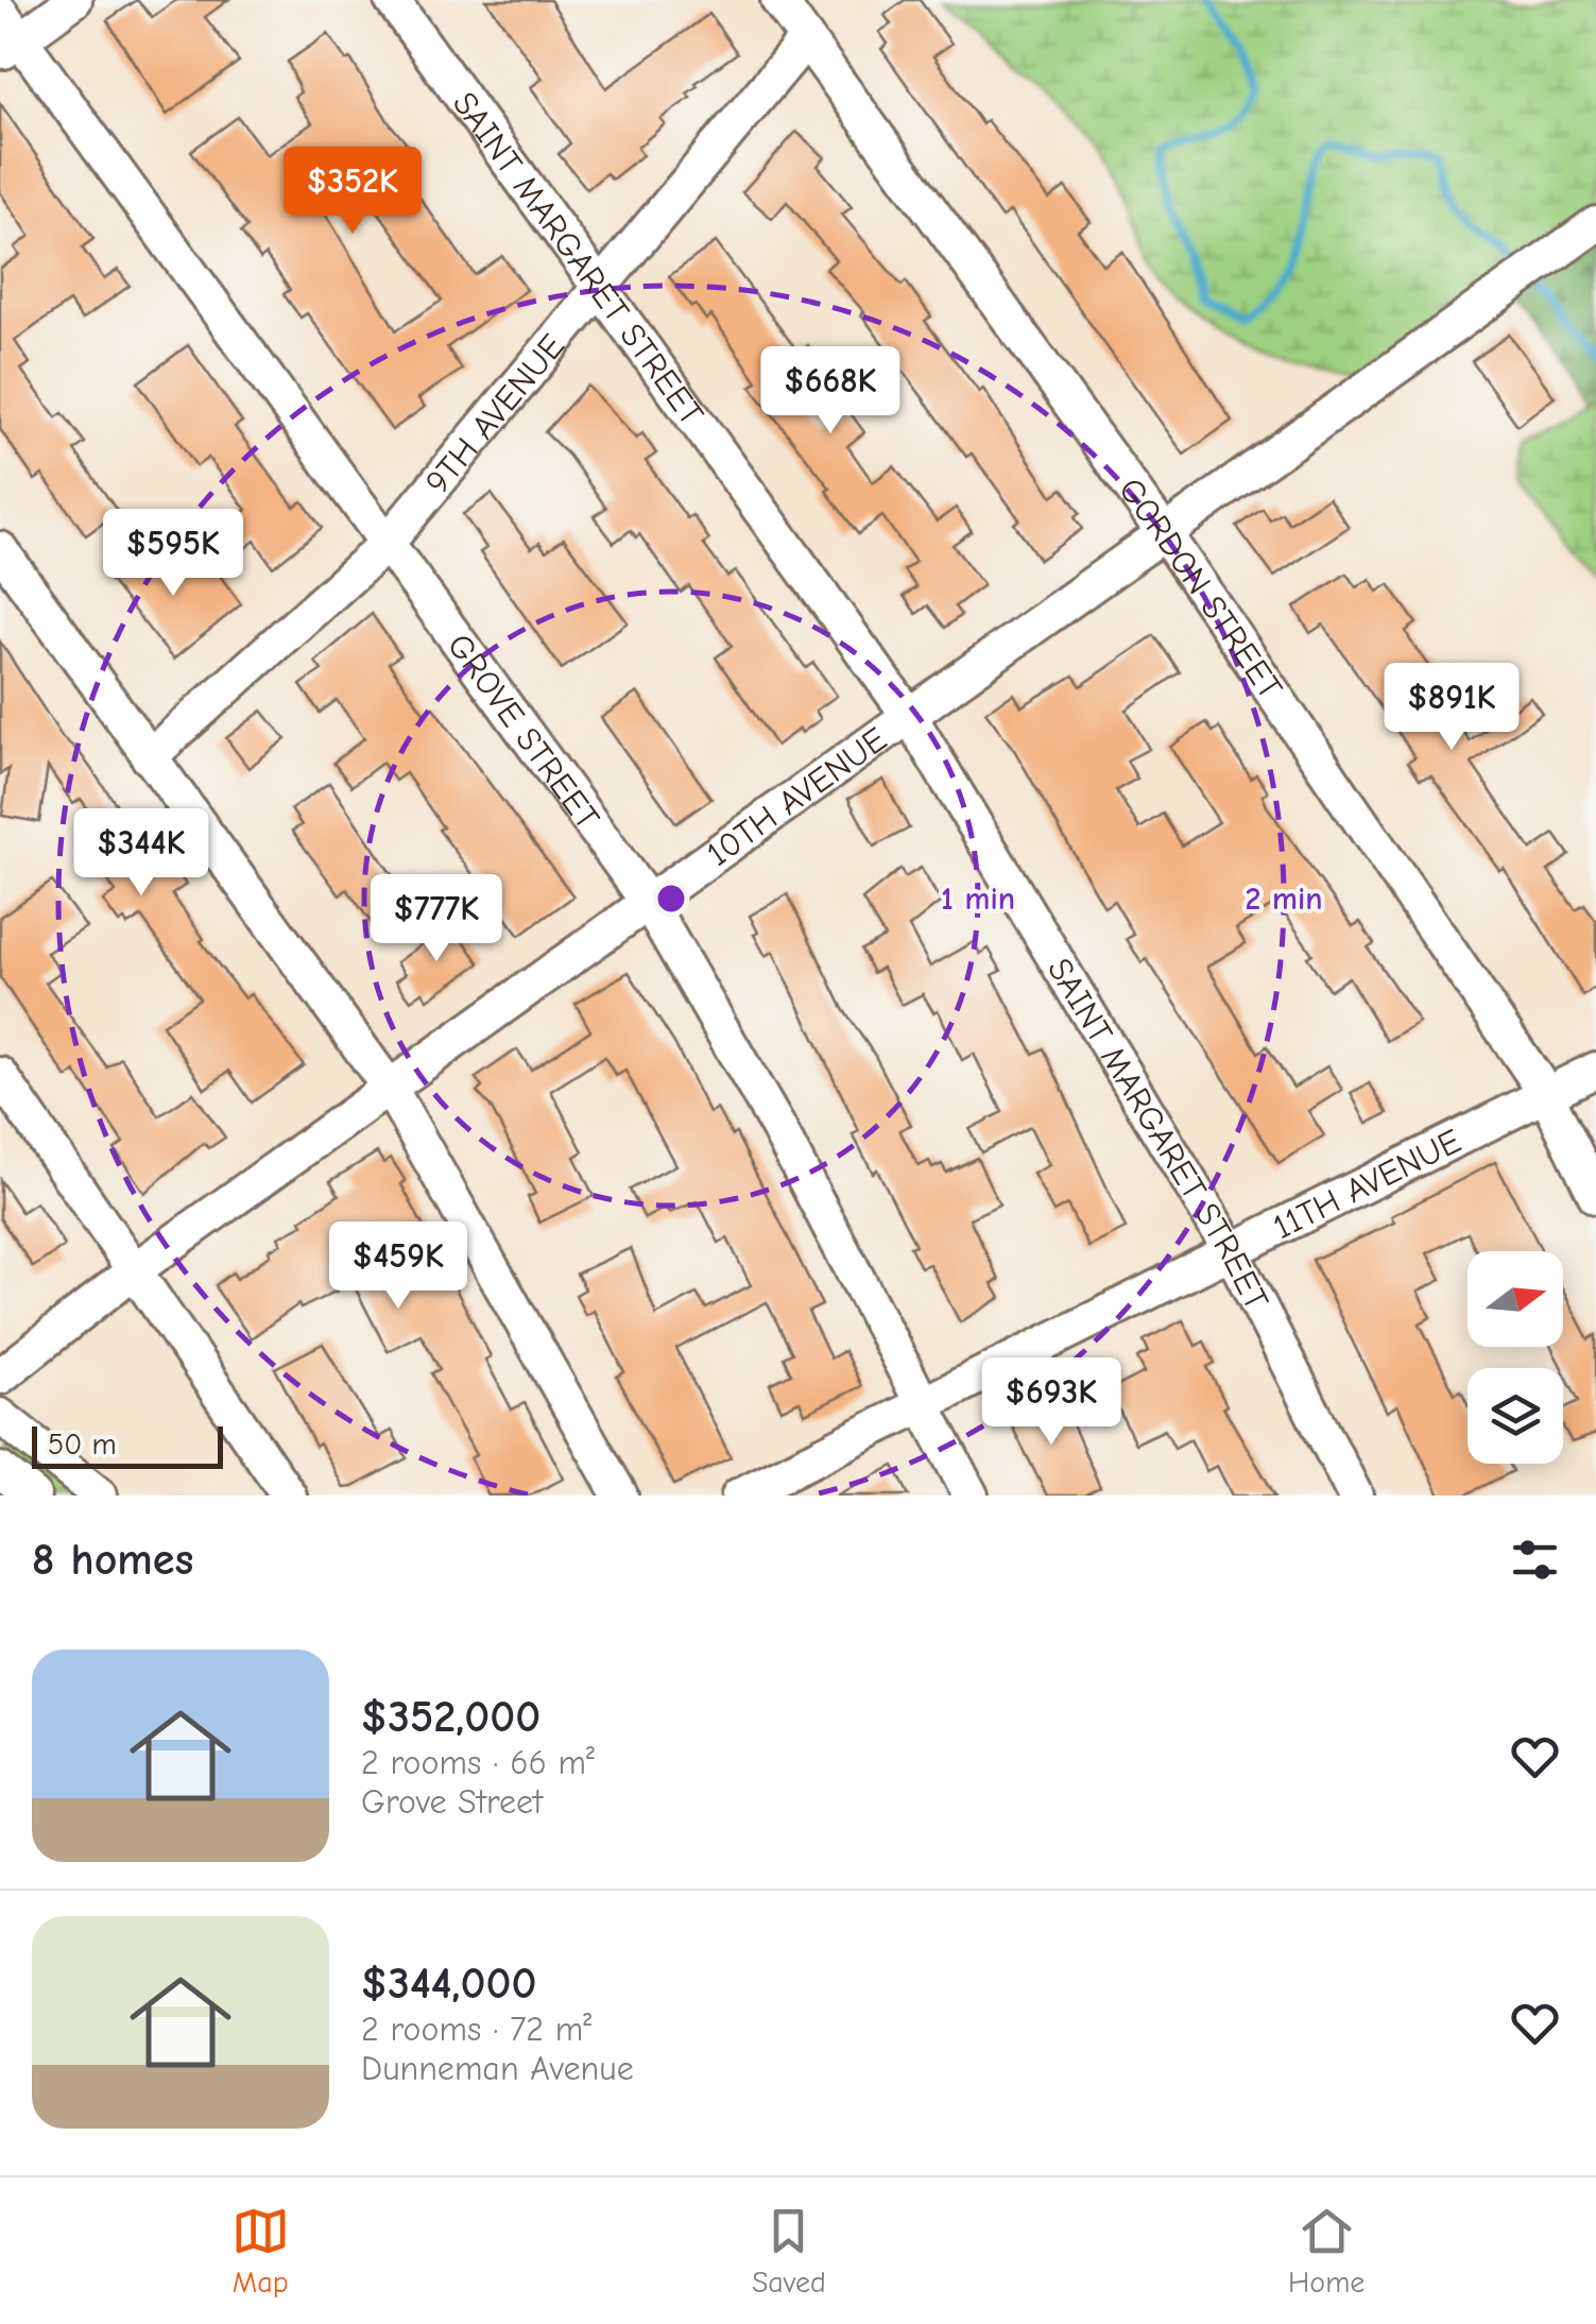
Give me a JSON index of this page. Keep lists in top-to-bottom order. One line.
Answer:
{"streets":{"street":["SAINT MARGARET STREET","9TH AVENUE","GORDON STREET","GROVE STREET","10TH AVENUE","11TH AVENUE"]},"crossings":[["SAINT MARGARET STREET","9TH AVENUE"],["SAINT MARGARET STREET","10TH AVENUE"],["SAINT MARGARET STREET","11TH AVENUE"],["9TH AVENUE","GORDON STREET"],["9TH AVENUE","GROVE STREET"],["GORDON STREET","10TH AVENUE"],["GORDON STREET","11TH AVENUE"],["GROVE STREET","10TH AVENUE"],["GROVE STREET","11TH AVENUE"]],"scale_bar":"50 m","north":"right","page":{"price":["$352K","$668K","$595K","$891K","$344K","$777K","$459K","$693K"],"scale":"50 m","heading":"8 homes","list":[{"name":"$352,000","note":"2 rooms · 66 m² · Grove Street"},{"name":"$344,000","note":"2 rooms · 72 m² · Dunneman Avenue"}],"tabs":["Map","Saved","Home"]},"rings":["1 min","2 min"]}
